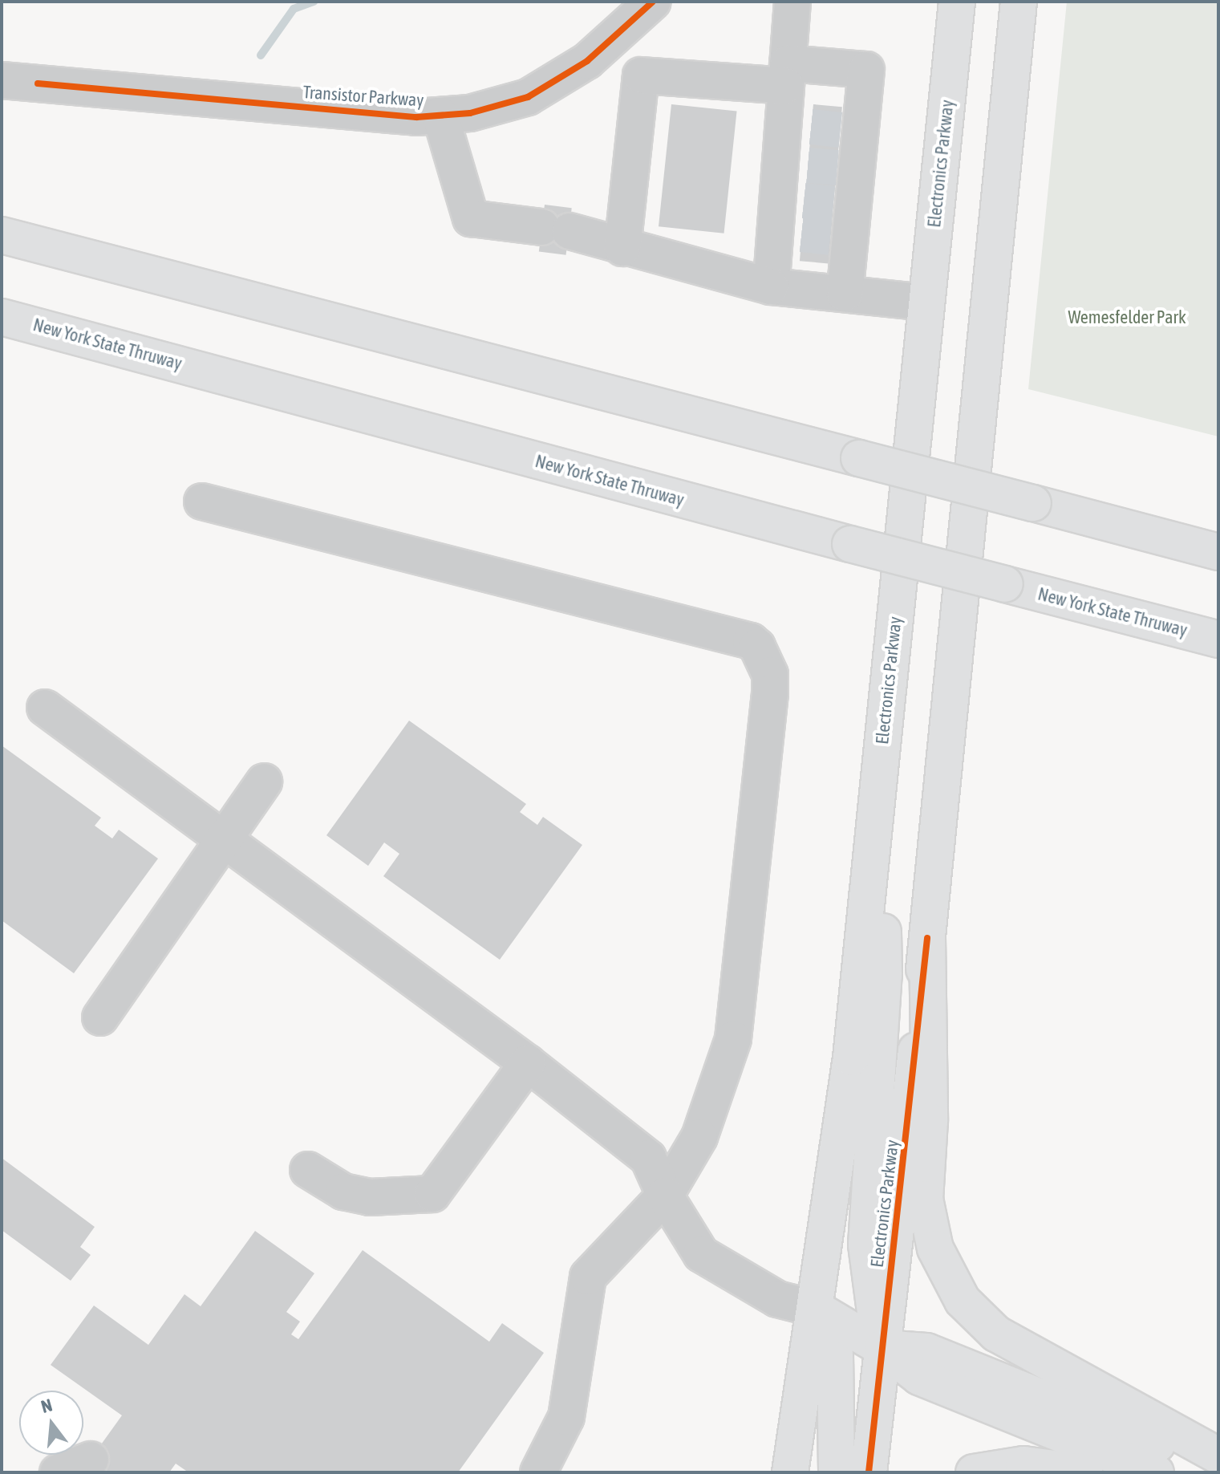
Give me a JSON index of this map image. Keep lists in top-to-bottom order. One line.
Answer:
{"streets":{"main road":["Electronics Parkway","New York State Thruway"],"street":["Transistor Parkway"]},"parks":["Wemesfelder Park"],"north":"top"}
